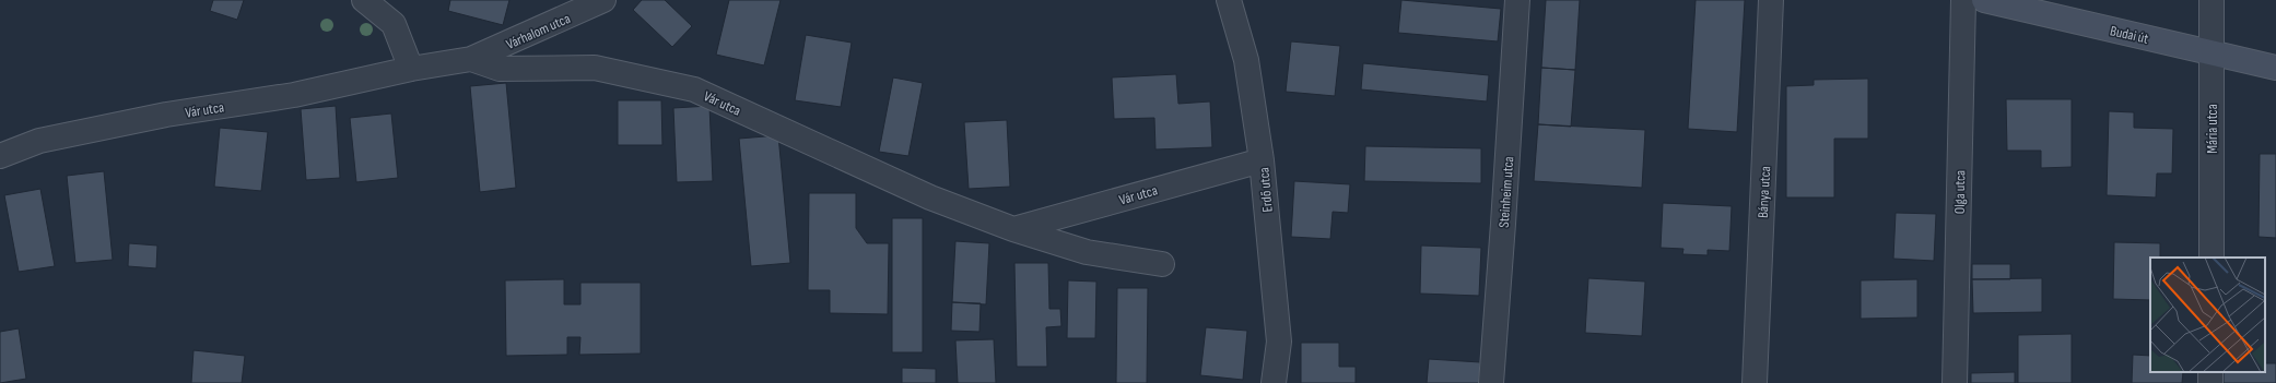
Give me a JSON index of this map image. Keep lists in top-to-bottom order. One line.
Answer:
{"streets":{"street":["Várhalom utca","Budai út","Vár utca","Mária utca","Erdő utca","Steinheim utca","Bánya utca","Olga utca"]},"crossings":[["Várhalom utca","Vár utca"],["Budai út","Mária utca"],["Vár utca","Erdő utca"]]}
